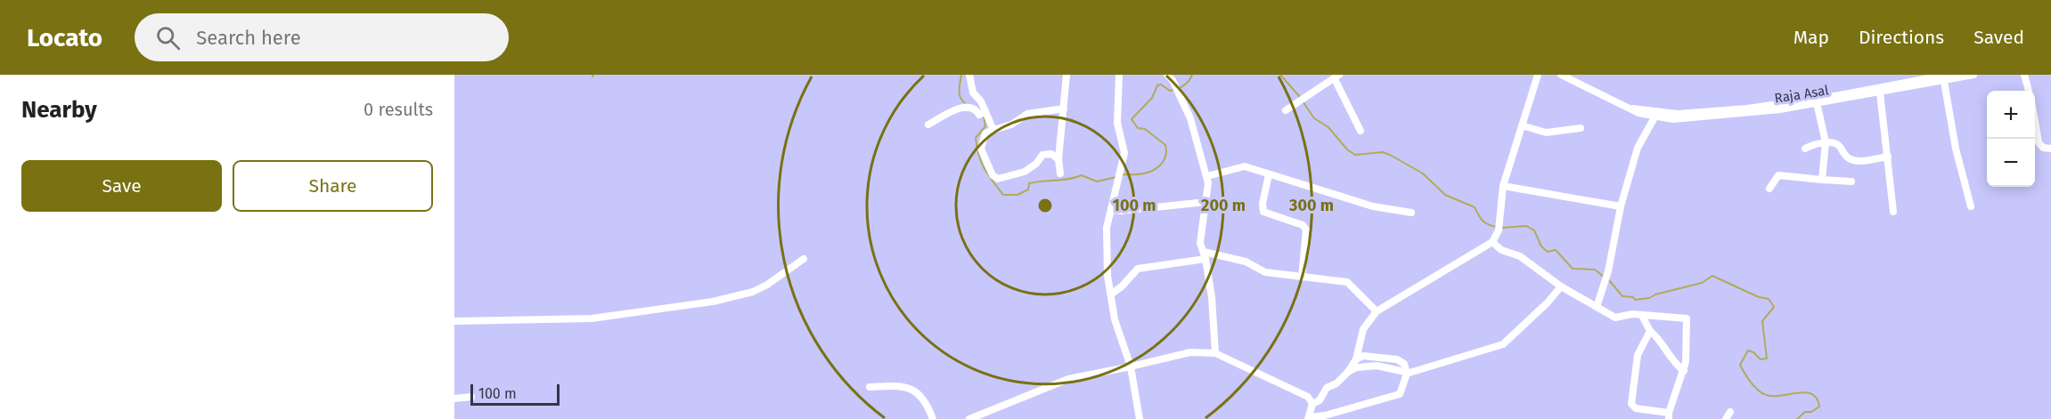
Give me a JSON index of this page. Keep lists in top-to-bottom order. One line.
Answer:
{"streets":{"street":["Raja Asal"]},"scale_bar":"100 m","page":{"header":"Locato","search":"Search here","nav":["Map","Directions","Saved"],"heading":["Nearby","0 results"],"map_buttons":["+","−"],"buttons":["Save","Share"],"scale":"100 m"},"rings":["100 m","200 m","300 m"]}
